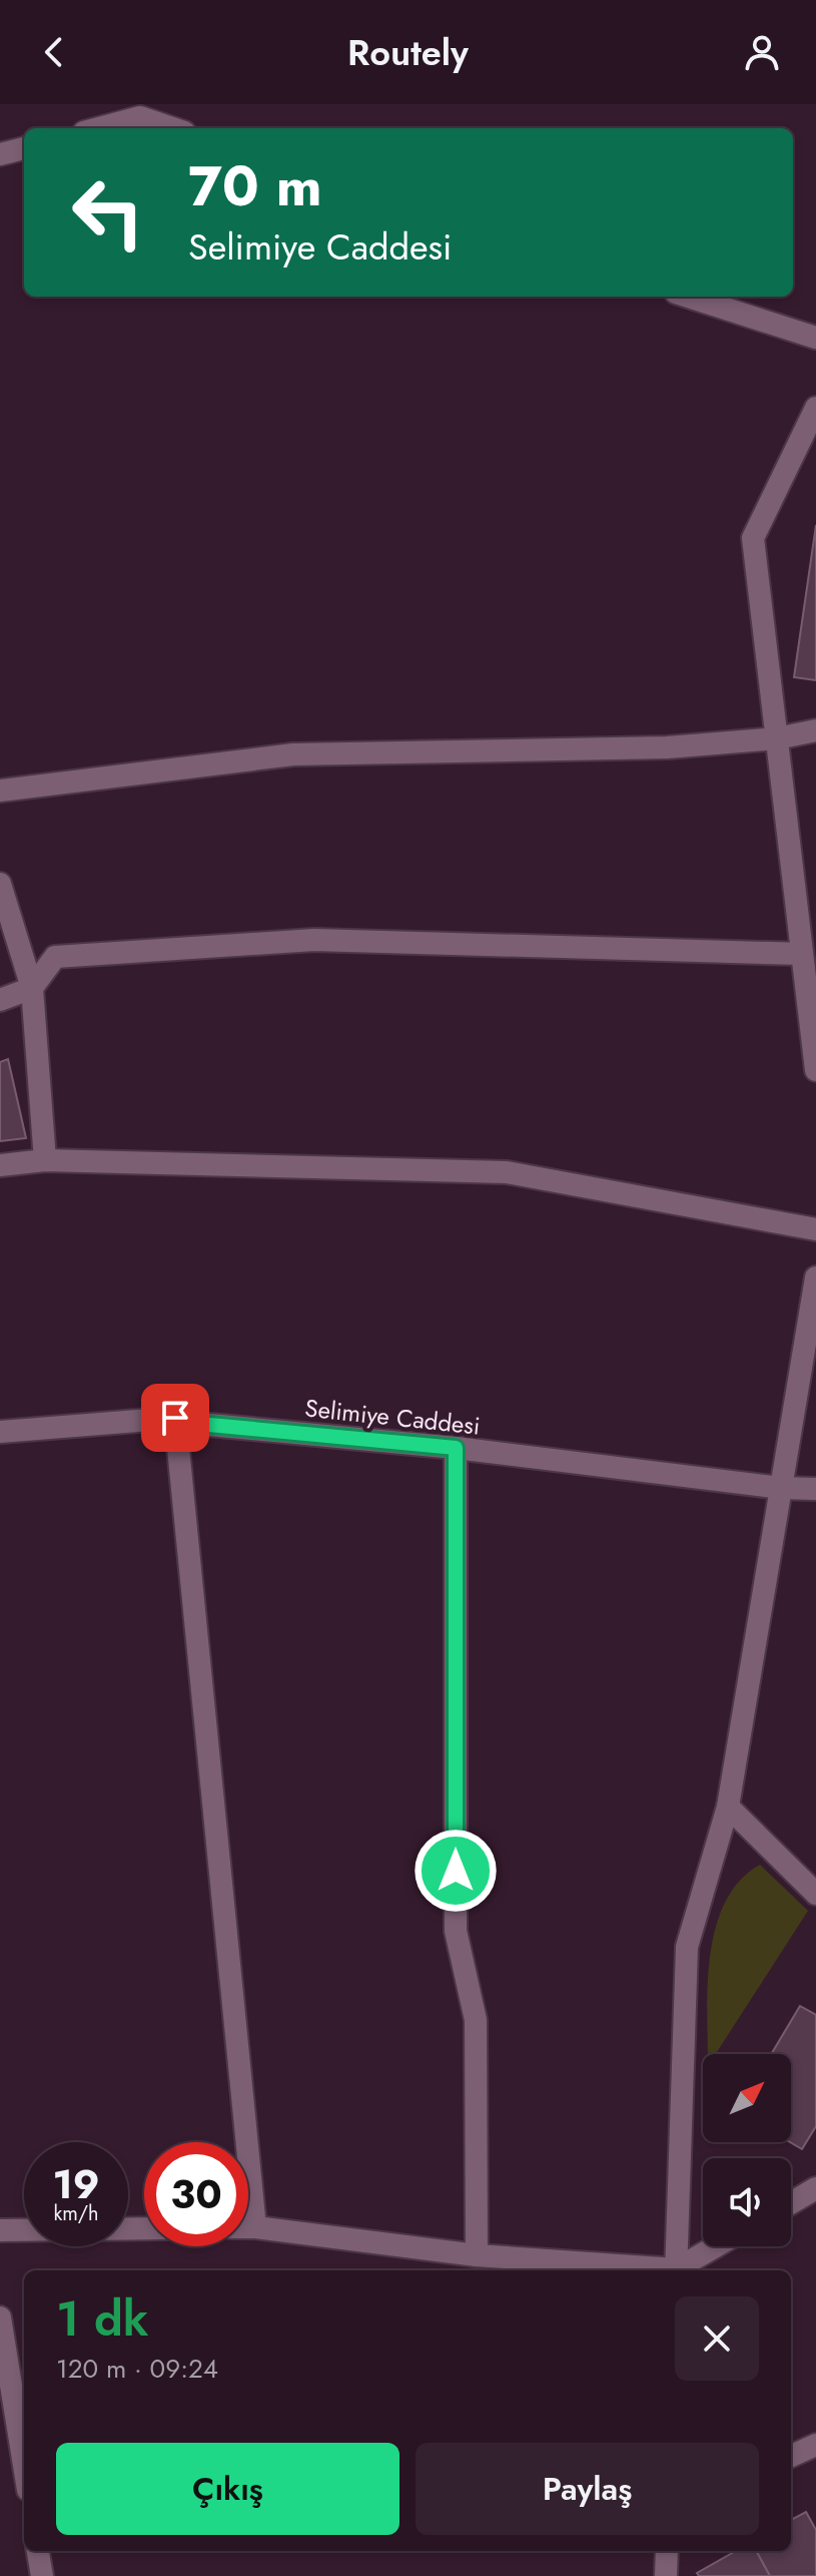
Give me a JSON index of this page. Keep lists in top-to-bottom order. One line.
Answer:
{"streets":{"street":["Selimiye Caddesi"]},"north":"top right","page":{"header":"Routely","turn":["70 m","Selimiye Caddesi"],"speed":"19 km/h","limit":"30","heading":["1 dk","120 m · 09:24"],"buttons":["Çıkış","Paylaş"]}}
